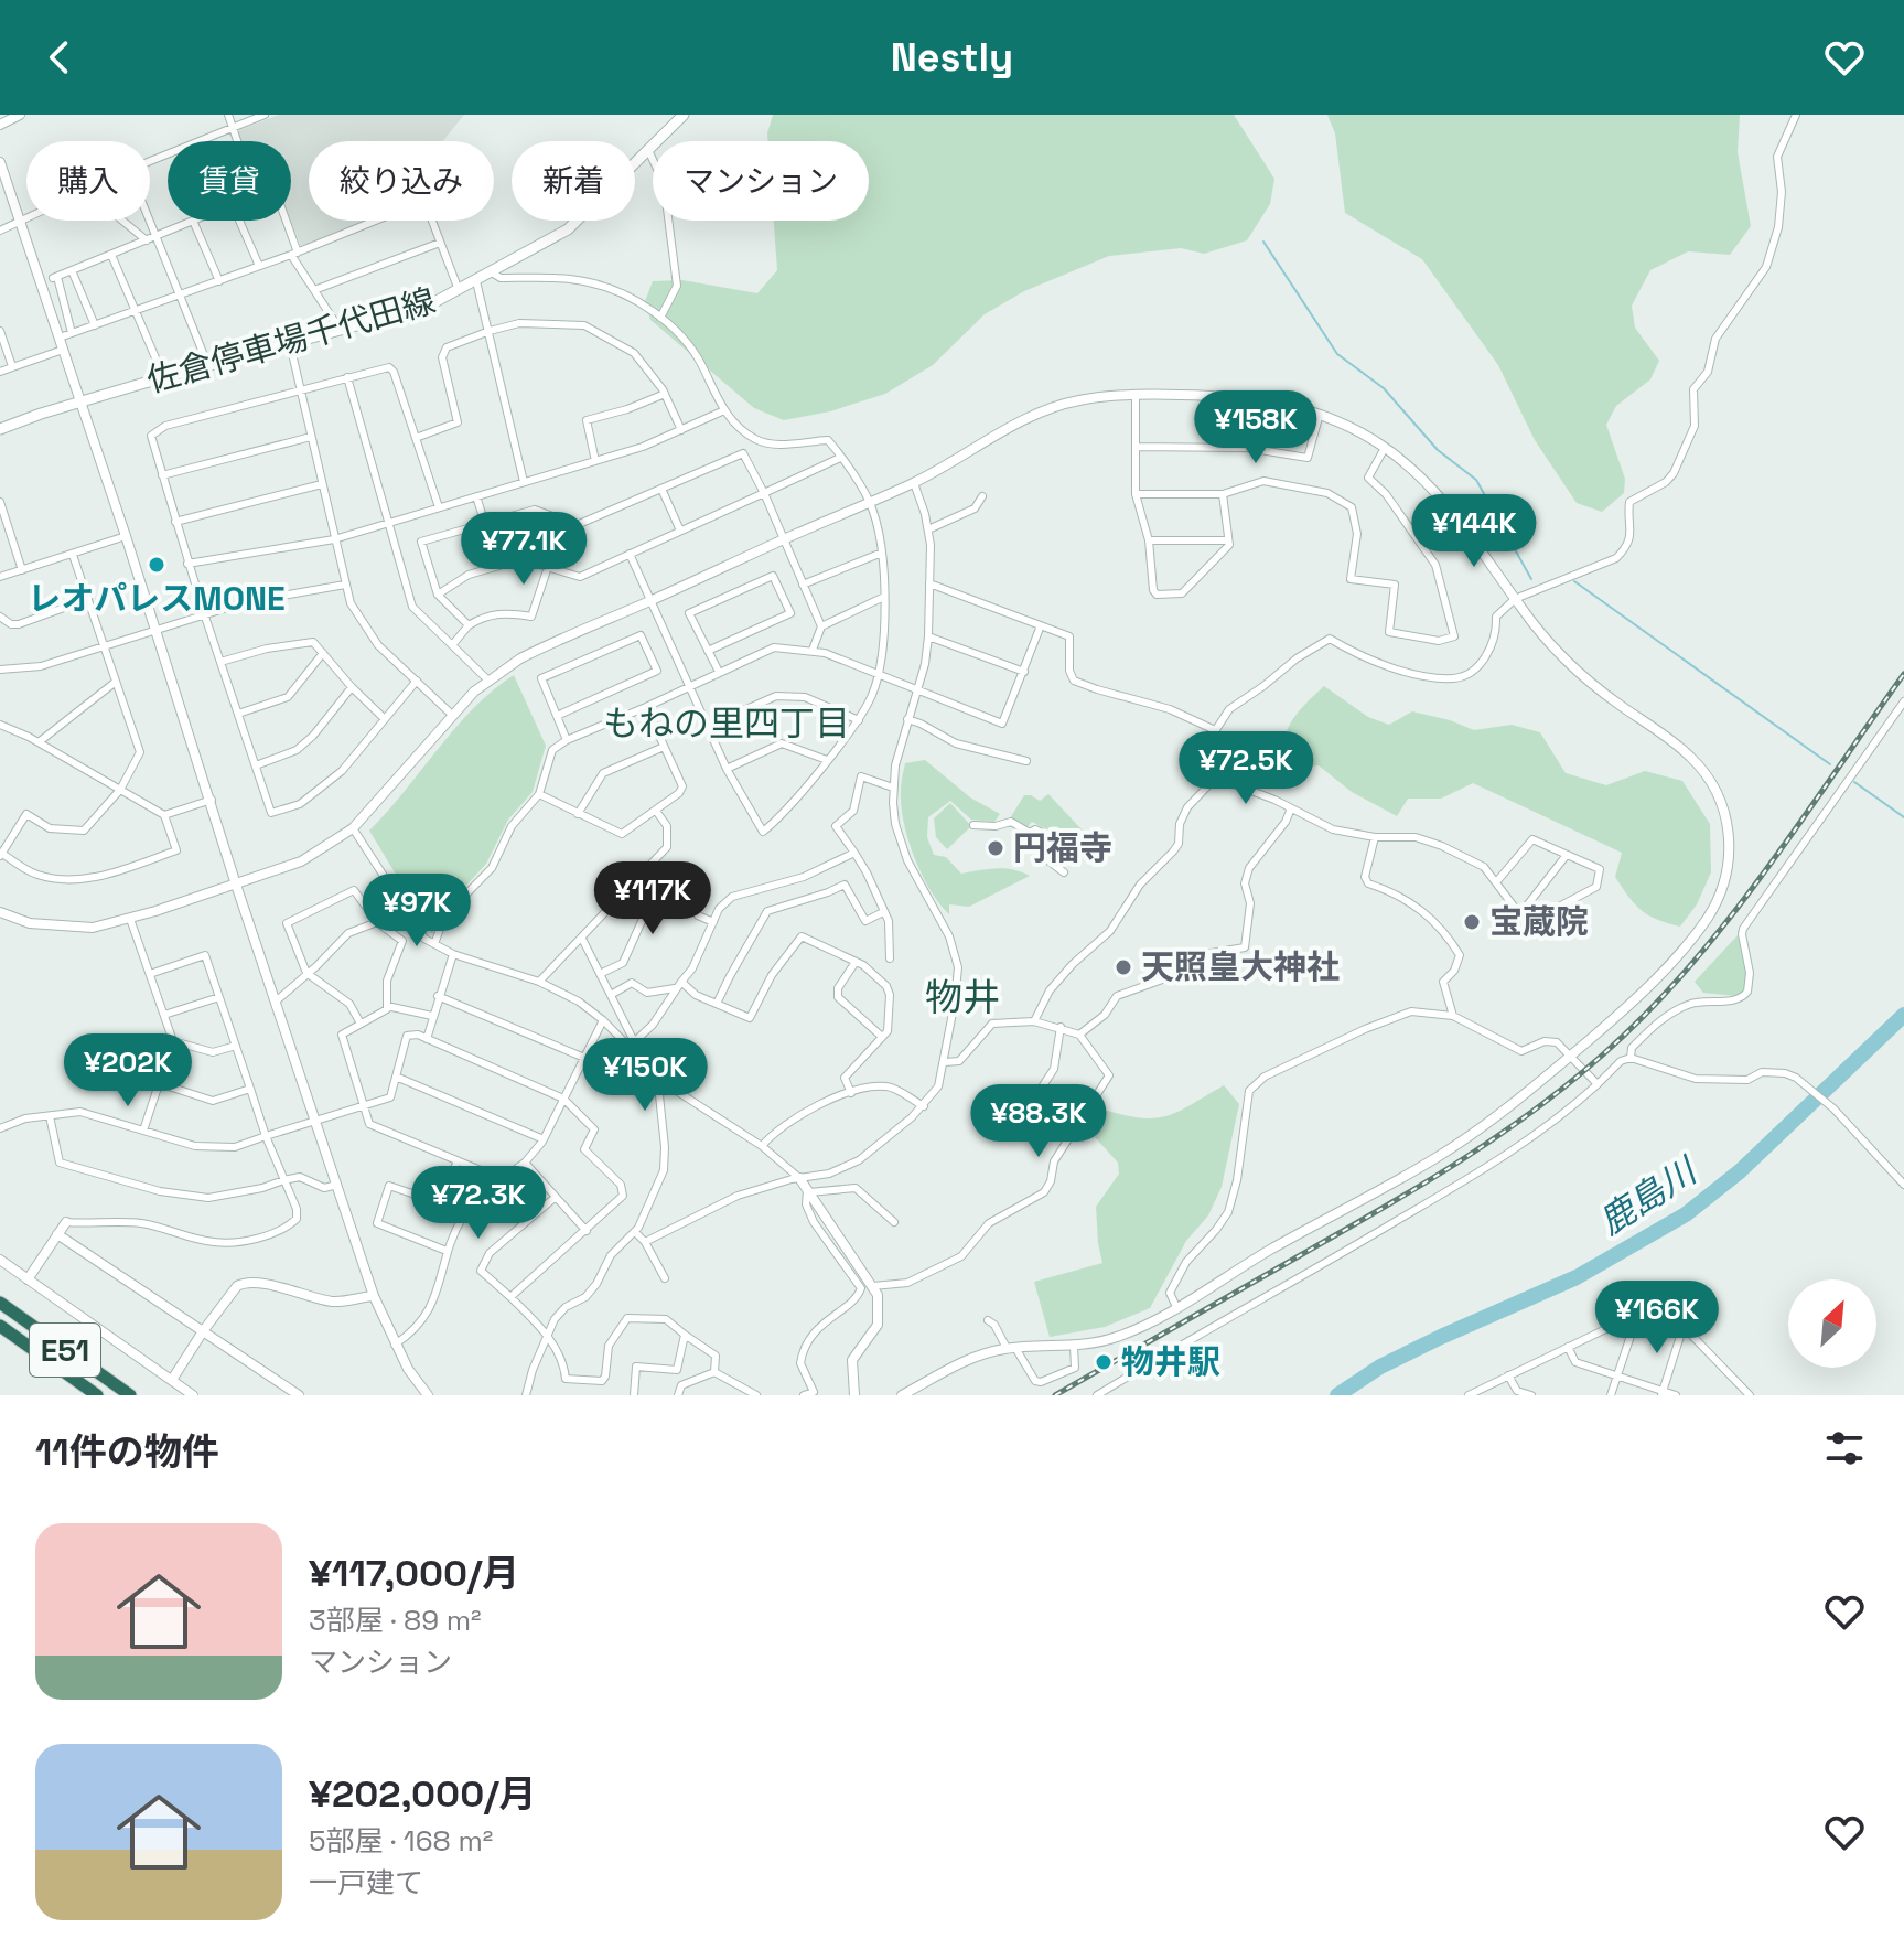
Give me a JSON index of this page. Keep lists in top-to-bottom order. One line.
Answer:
{"streets":{"highway":["E51"],"main road":["佐倉停車場千代田線"]},"districts":["もねの里四丁目","物井"],"water":["鹿島川"],"places":["レオパレスMONE","円福寺","宝蔵院","天照皇大神社","物井駅"],"north":"top right","page":{"header":"Nestly","chip":["購入","賃貸","絞り込み","新着","マンション"],"price":["¥158K","¥144K","¥77.1K","¥72.5K","¥117K","¥97K","¥202K","¥150K","¥88.3K","¥72.3K","¥166K"],"heading":"11件の物件","list":[{"name":"¥117,000/月","note":"3部屋 · 89 m² · マンション"},{"name":"¥202,000/月","note":"5部屋 · 168 m² · 一戸建て"}]}}
